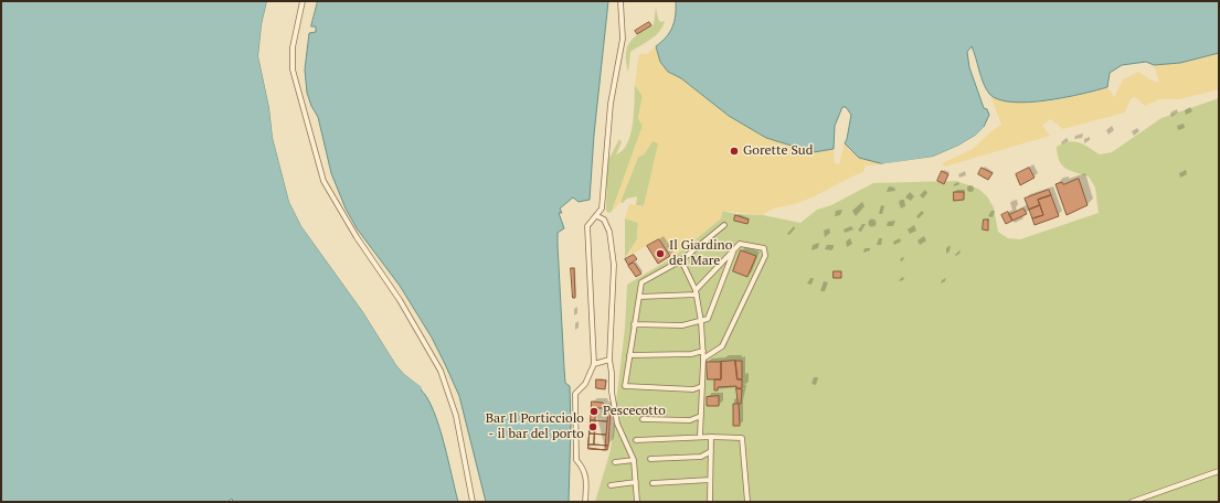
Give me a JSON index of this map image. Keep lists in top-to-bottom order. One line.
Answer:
{"places":["Gorette Sud","Il Giardino del Mare","Pescecotto","Bar Il Porticciolo - il bar del porto"]}
